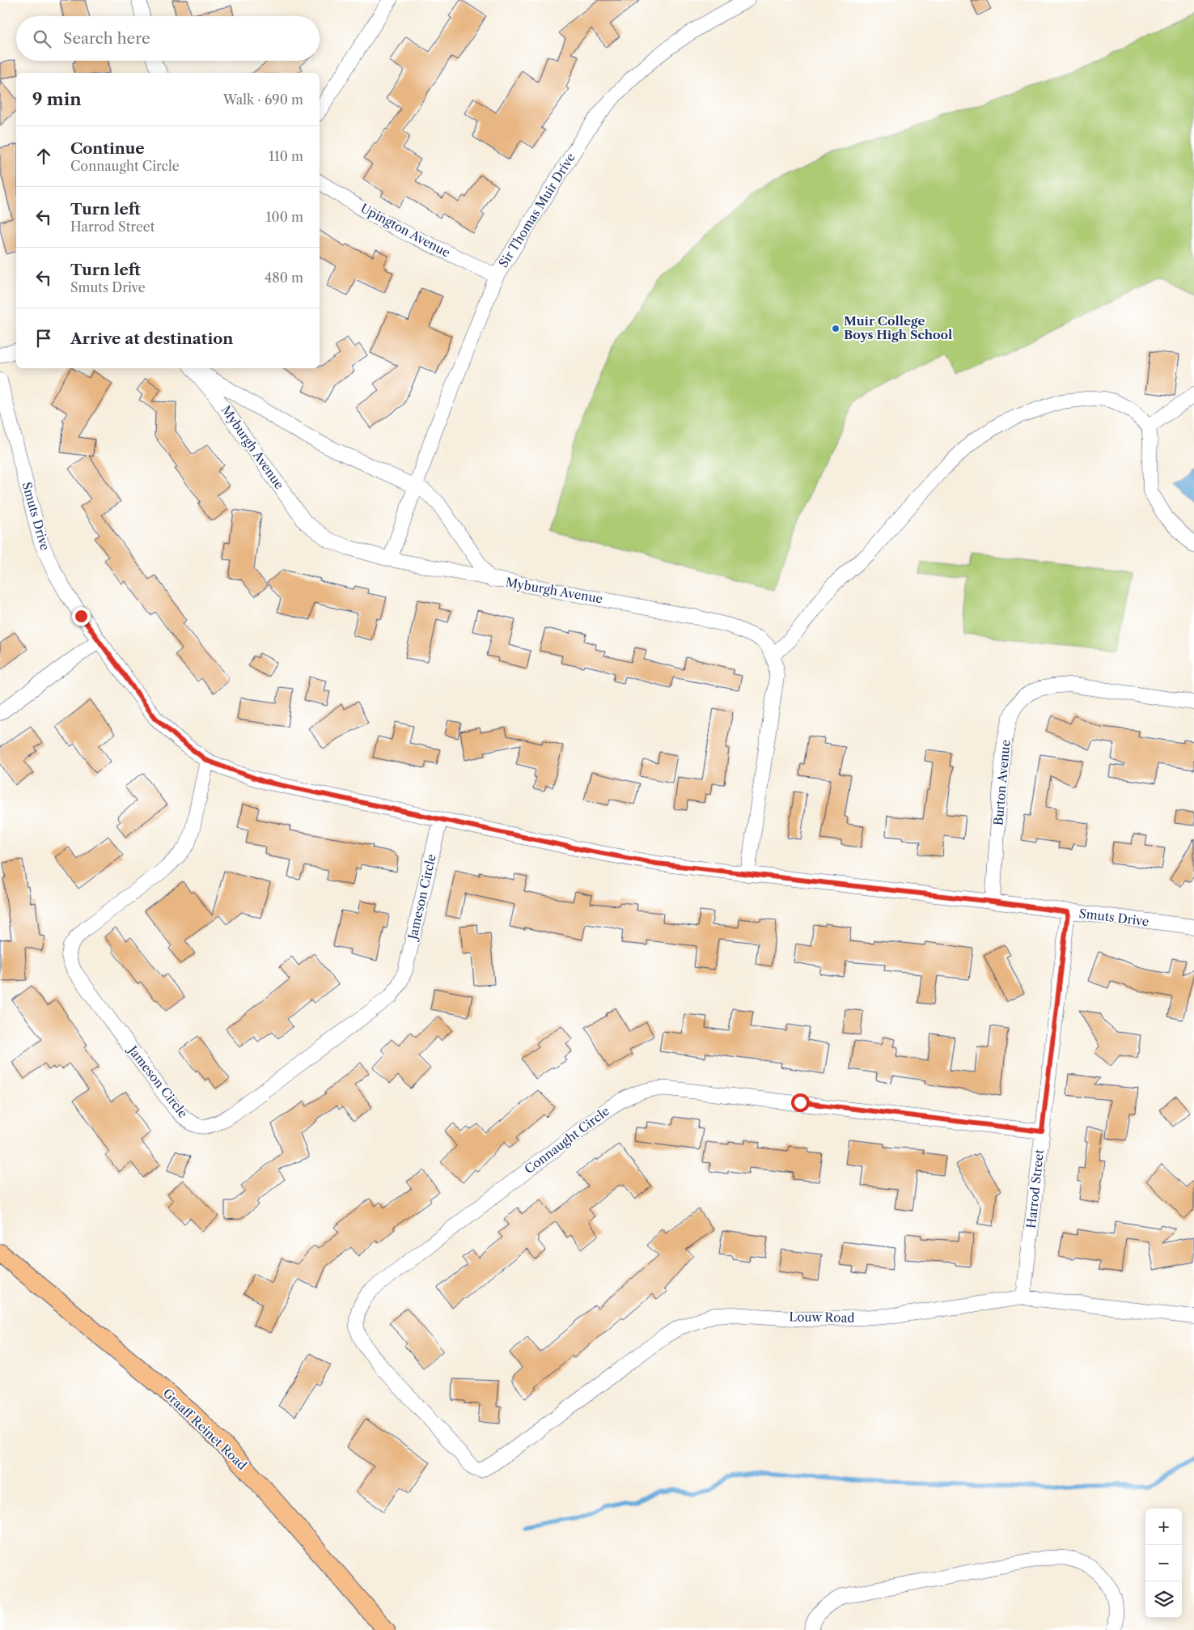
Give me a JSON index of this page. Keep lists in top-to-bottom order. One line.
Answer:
{"streets":{"main road":["Graaff Reinet Road"],"street":["Sir Thomas Muir Drive","Upington Avenue","Myburgh Avenue","Smuts Drive","Burton Avenue","Jameson Circle","Connaught Circle","Harrod Street","Louw Road"]},"crossings":[["Sir Thomas Muir Drive","Upington Avenue"],["Sir Thomas Muir Drive","Myburgh Avenue"],["Smuts Drive","Burton Avenue"],["Smuts Drive","Jameson Circle"],["Smuts Drive","Harrod Street"],["Connaught Circle","Harrod Street"],["Connaught Circle","Louw Road"],["Harrod Street","Louw Road"]],"places":["Muir College Boys High School"],"page":{"search":"Search here","heading":["9 min","Walk · 690 m"],"list":[["Continue","Connaught Circle","110 m"],["Turn left","Harrod Street","100 m"],["Turn left","Smuts Drive","480 m"],"Arrive at destination"],"map_buttons":["+","−"]}}
